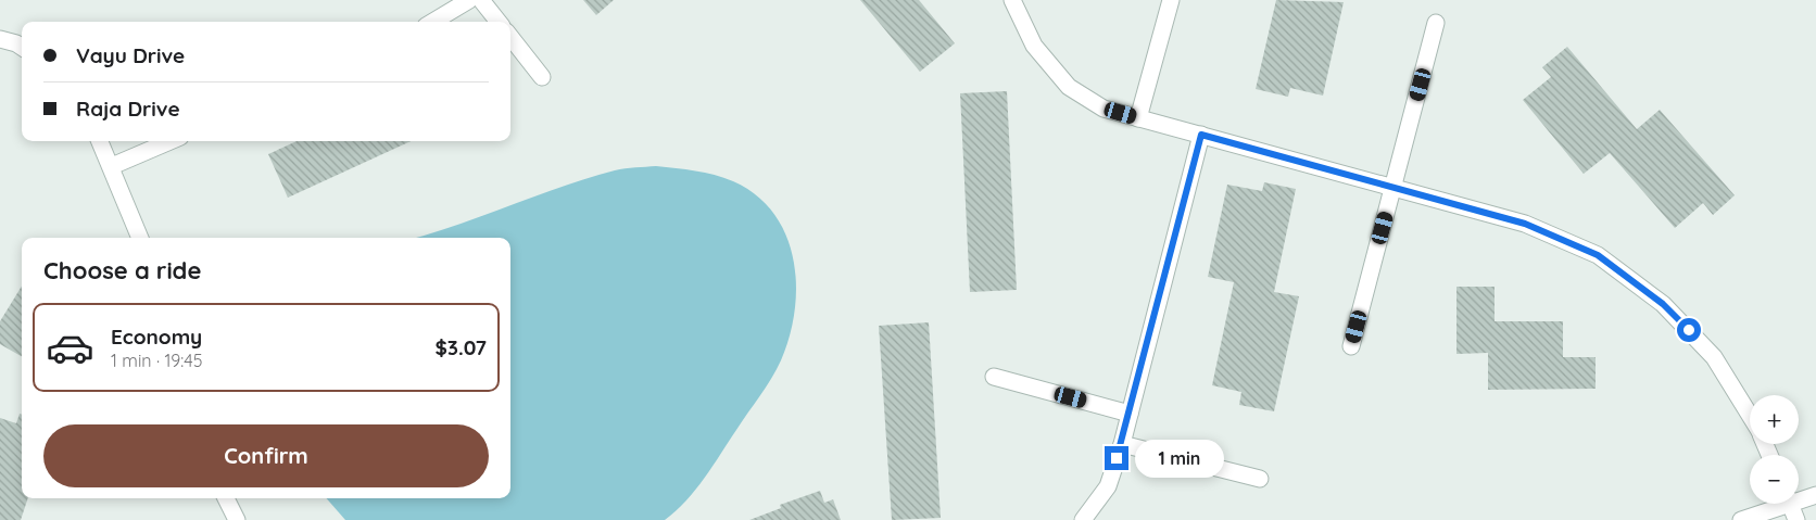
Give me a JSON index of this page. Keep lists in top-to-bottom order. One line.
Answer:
{"page":{"banner":["Vayu Drive","Raja Drive"],"heading":"Choose a ride","list":[{"name":"Economy","note":"1 min · 19:45","value":"$3.07"}],"map_buttons":["+","−"],"buttons":"Confirm","bubble":"1 min"}}
